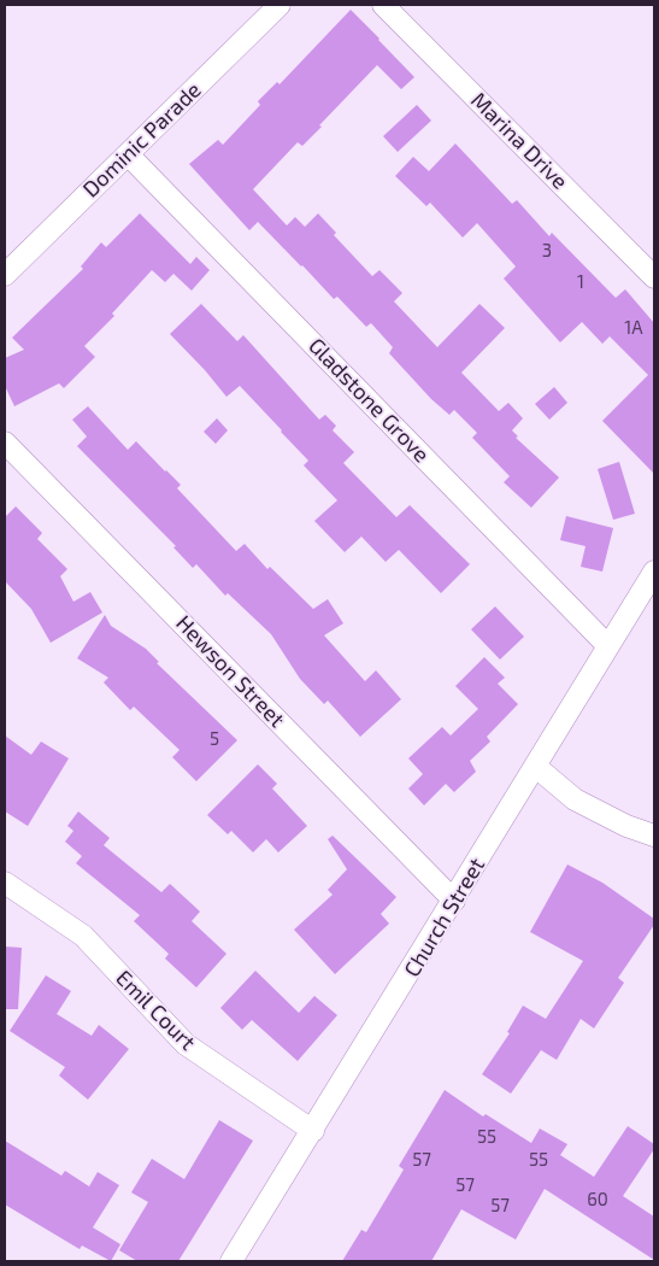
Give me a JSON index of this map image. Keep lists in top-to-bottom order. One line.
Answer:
{"streets":{"street":["Dominic Parade","Marina Drive","Gladstone Grove","Hewson Street","Church Street","Emil Court"]},"crossings":[["Dominic Parade","Gladstone Grove"],["Gladstone Grove","Church Street"],["Hewson Street","Church Street"],["Church Street","Emil Court"]],"house_numbers":["3","1","1A","5","55","57","55","57","60","57"]}
